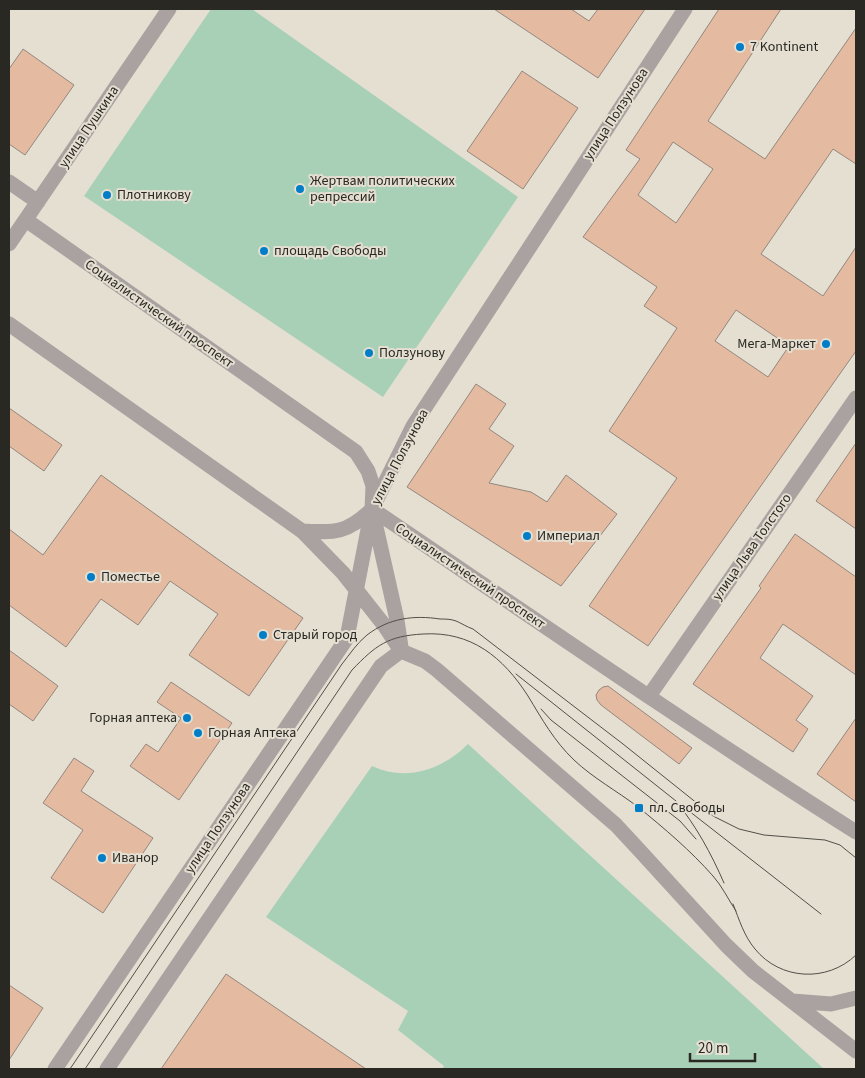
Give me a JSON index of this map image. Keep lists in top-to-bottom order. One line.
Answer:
{"streets":{"street":["улица Ползунова","улица Пушкина","Социалистический проспект","улица Льва Толстого"]},"crossings":[["улица Ползунова","Социалистический проспект"],["улица Пушкина","Социалистический проспект"],["Социалистический проспект","улица Льва Толстого"]],"places":{"other":["7 Kontinent","Жертвам политических репрессий","Плотникову","площадь Свободы","Мега-Маркет","Ползунову","Империал","Поместье","Старый город","Горная аптека","Горная Аптека","Иванор"],"transit":["пл. Свободы"]},"scale_bar":"20 m"}
